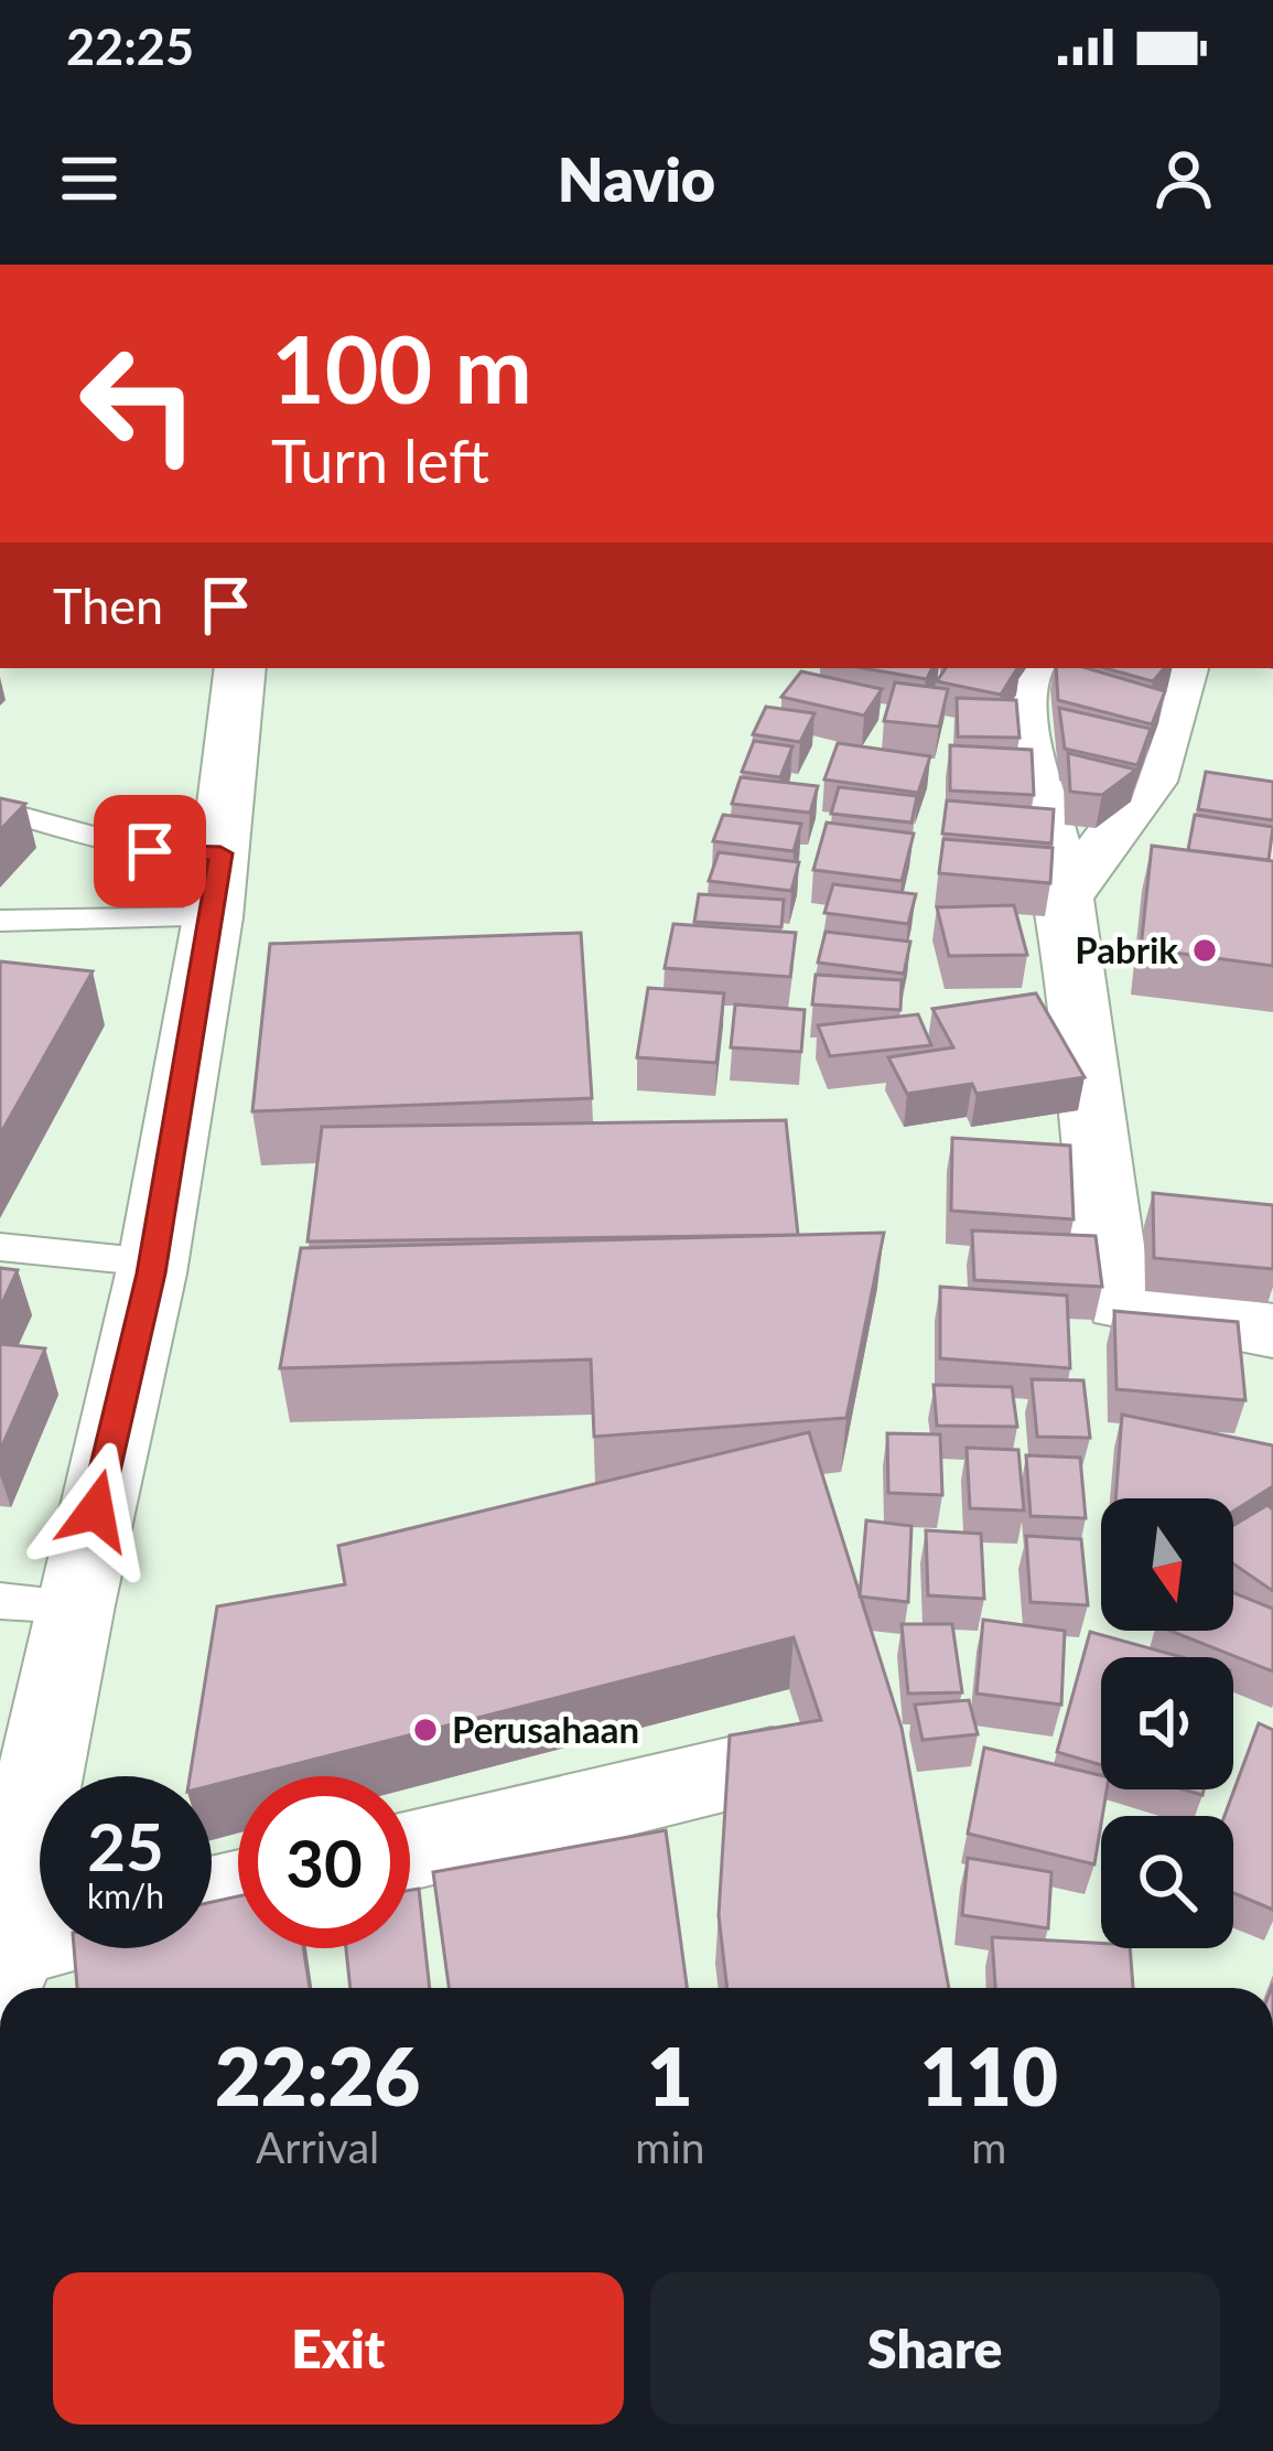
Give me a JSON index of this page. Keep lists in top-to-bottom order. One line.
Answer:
{"places":["Pabrik","Perusahaan"],"north":"bottom","page":{"status":"22:25","header":"Navio","turn":["100 m","Turn left"],"then":"Then","speed":"25 km/h","limit":"30","eta":["22:26","Arrival","1","min","110","m"],"buttons":["Exit","Share"]}}
